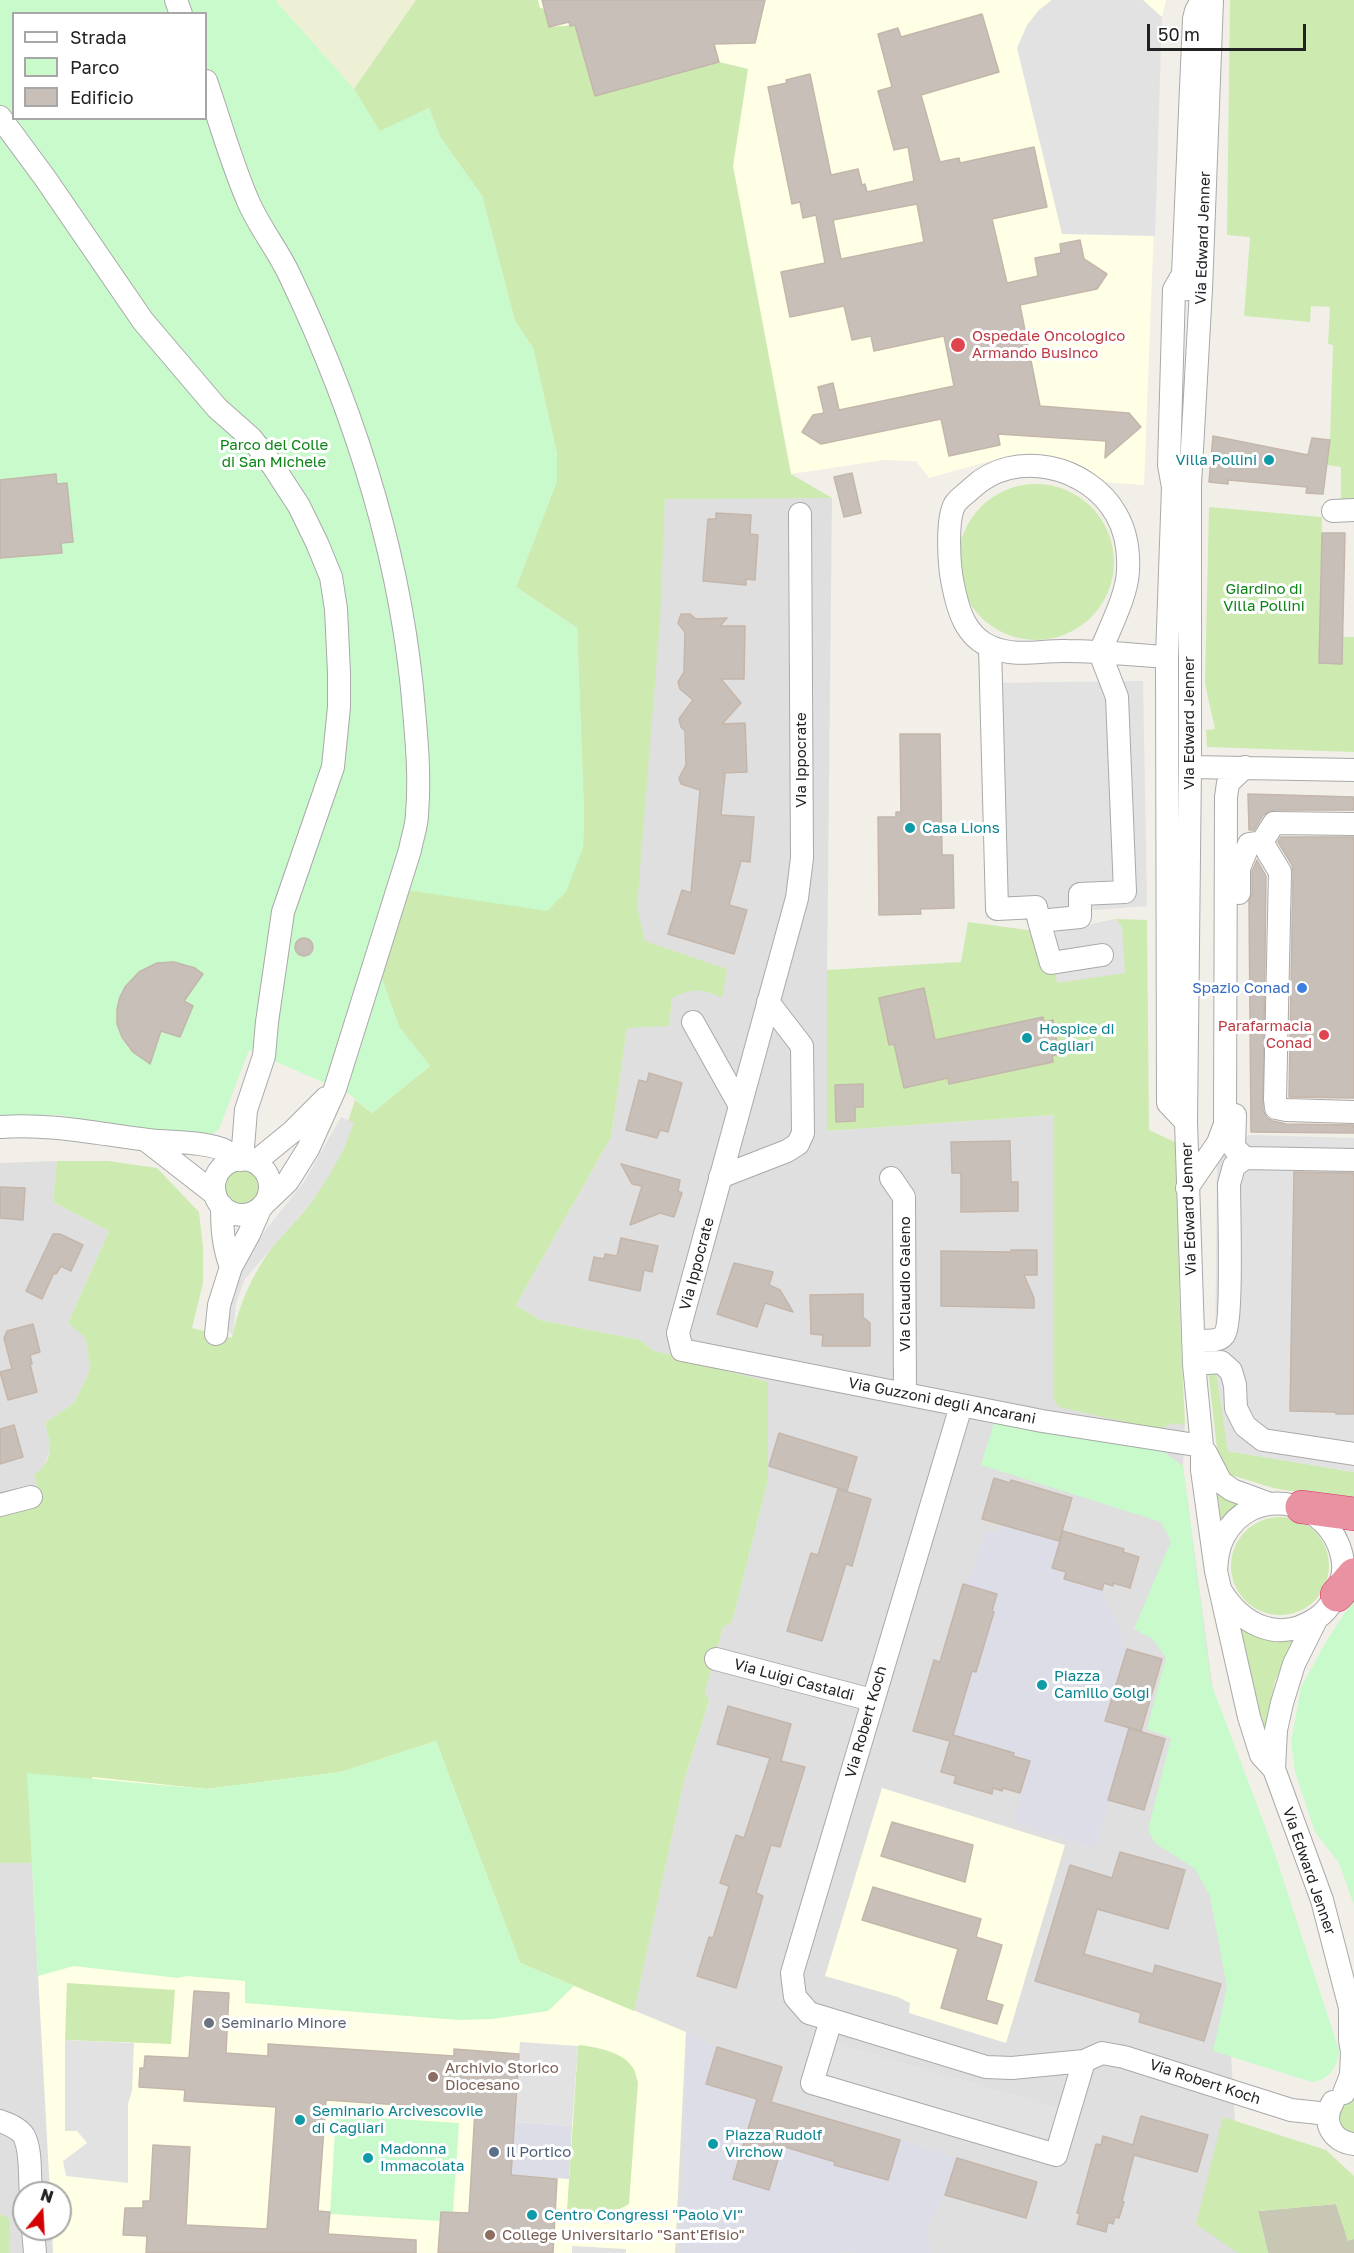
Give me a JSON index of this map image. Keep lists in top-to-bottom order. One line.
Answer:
{"streets":{"street":["Via Edward Jenner","Via Ippocrate","Via Claudio Galeno","Via Guzzoni degli Ancarani","Via Luigi Castaldi","Via Robert Koch"]},"crossings":[["Via Edward Jenner","Via Guzzoni degli Ancarani"],["Via Ippocrate","Via Guzzoni degli Ancarani"],["Via Claudio Galeno","Via Guzzoni degli Ancarani"],["Via Guzzoni degli Ancarani","Via Robert Koch"],["Via Luigi Castaldi","Via Robert Koch"]],"parks":["Parco del Colle di San Michele","Giardino di Villa Pollini"],"places":["Ospedale Oncologico Armando Businco","Villa Pollini","Casa Lions","Spazio Conad","Parafarmacia Conad","Hospice di Cagliari","Piazza Camillo Golgi","Seminario Minore","Archivio Storico Diocesano","Seminario Arcivescovile di Cagliari","Piazza Rudolf Virchow","Il Portico","Madonna Immacolata","Centro Congressi \"Paolo VI\"","College Universitario \"Sant'Efisio\""],"legend":["Strada","Parco","Edificio"],"scale_bar":"50 m","north":"top"}
